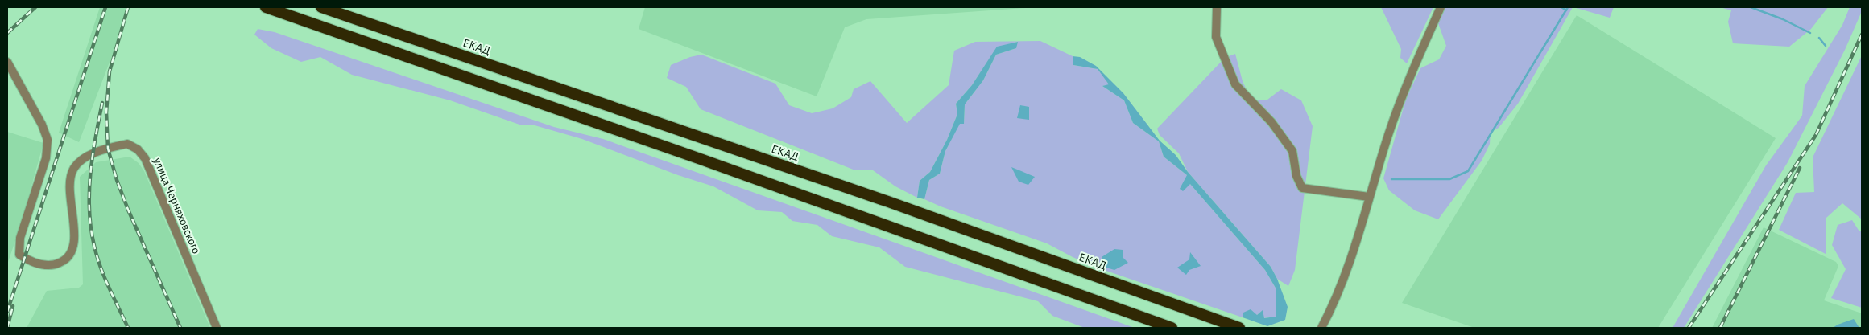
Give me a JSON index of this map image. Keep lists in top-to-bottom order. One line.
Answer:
{"streets":{"highway":["ЕКАД"],"street":["улица Черняховского"]}}
